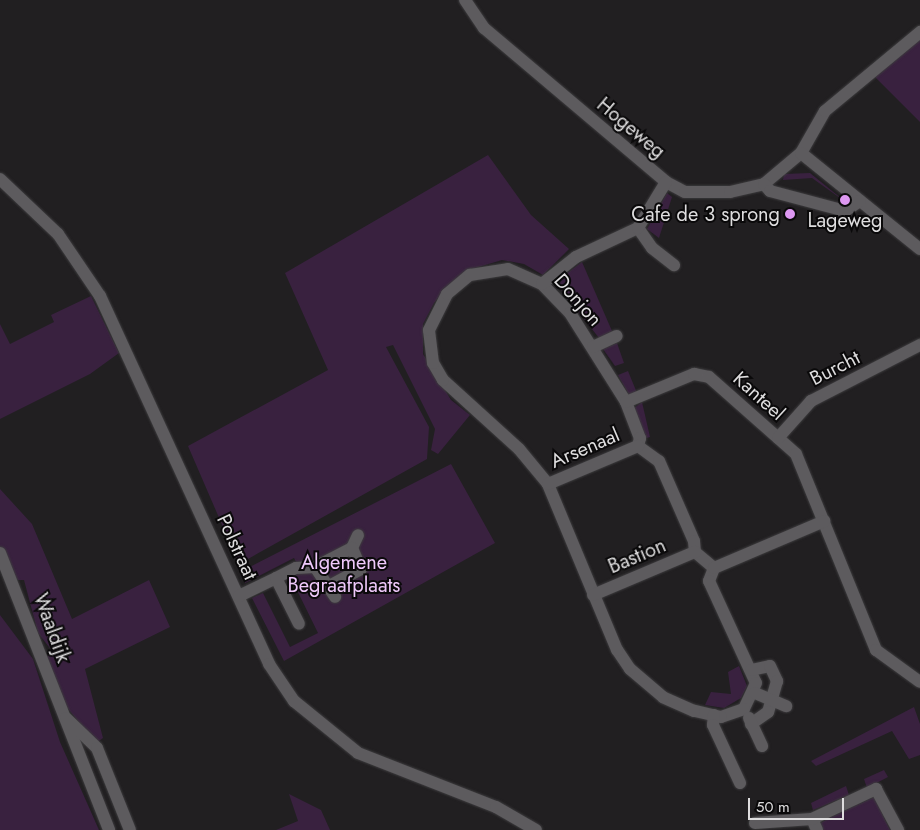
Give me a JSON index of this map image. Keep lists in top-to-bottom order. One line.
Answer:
{"streets":{"street":["Hogeweg","Donjon","Burcht","Kanteel","Arsenaal","Polstraat","Bastion","Waaldijk"]},"crossings":[["Donjon","Kanteel"],["Donjon","Arsenaal"],["Donjon","Bastion"],["Burcht","Kanteel"]],"parks":["Algemene Begraafplaats"],"places":["Lageweg","Cafe de 3 sprong"],"scale_bar":"50 m"}
